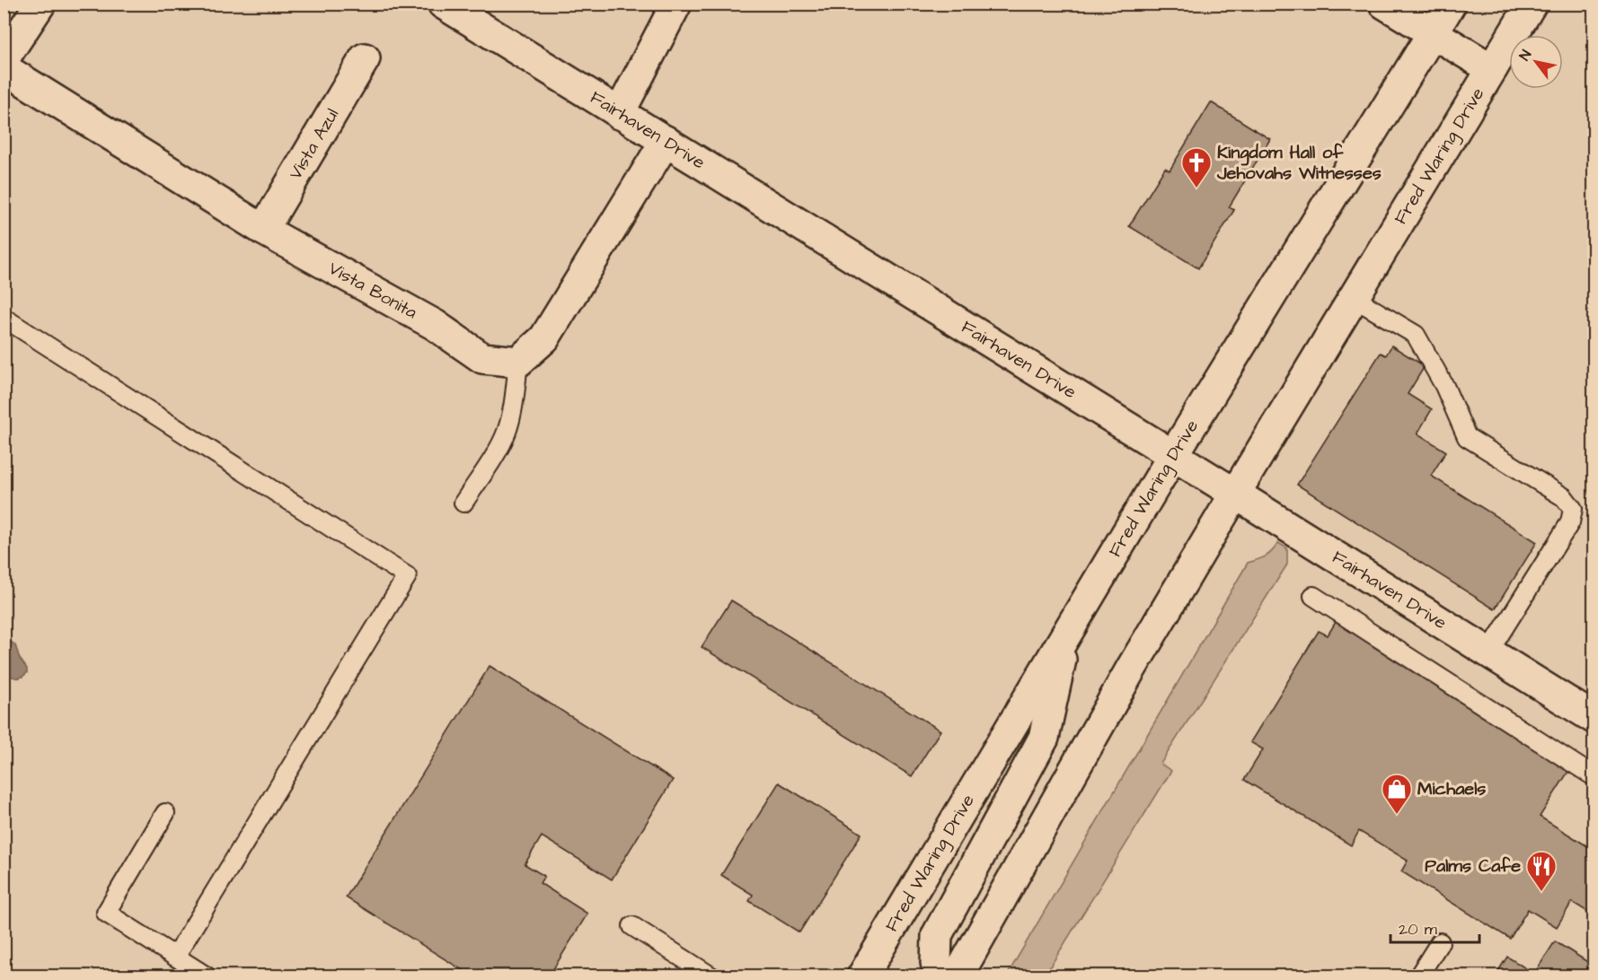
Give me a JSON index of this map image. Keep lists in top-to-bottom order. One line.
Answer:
{"streets":{"street":["Fairhaven Drive","Vista Azul","Fred Waring Drive","Vista Bonita"]},"crossings":[["Fairhaven Drive","Fred Waring Drive"],["Vista Azul","Vista Bonita"]],"places":{"church":["Kingdom Hall of Jehovahs Witnesses"],"shop":["Michaels"],"restaurant":["Palms Cafe"]},"scale_bar":"20 m","north":"top left"}
